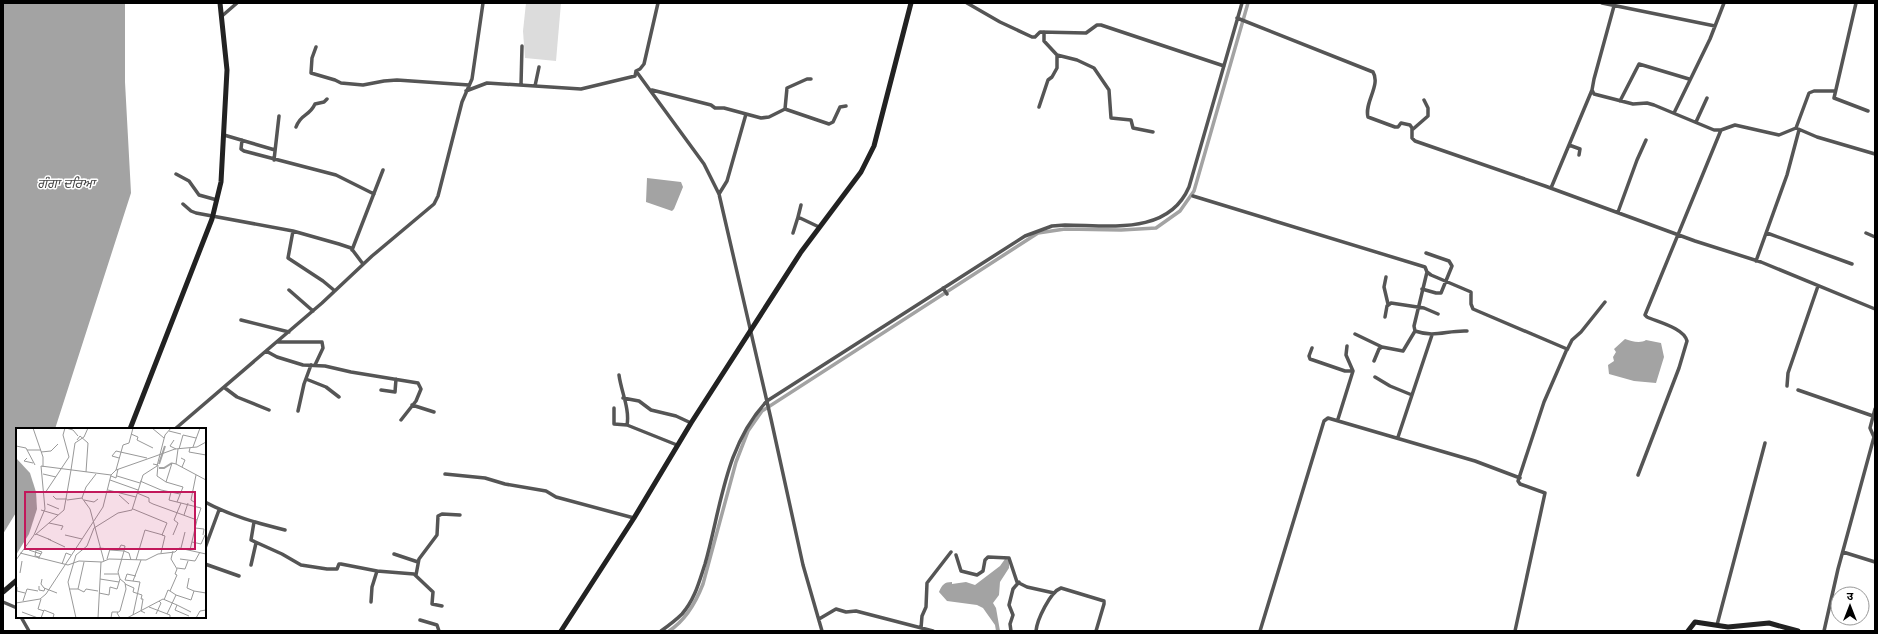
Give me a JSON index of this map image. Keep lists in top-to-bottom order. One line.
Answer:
{"water":["ਗੰਗਾ ਦਰਿਆ"],"north":"top"}
